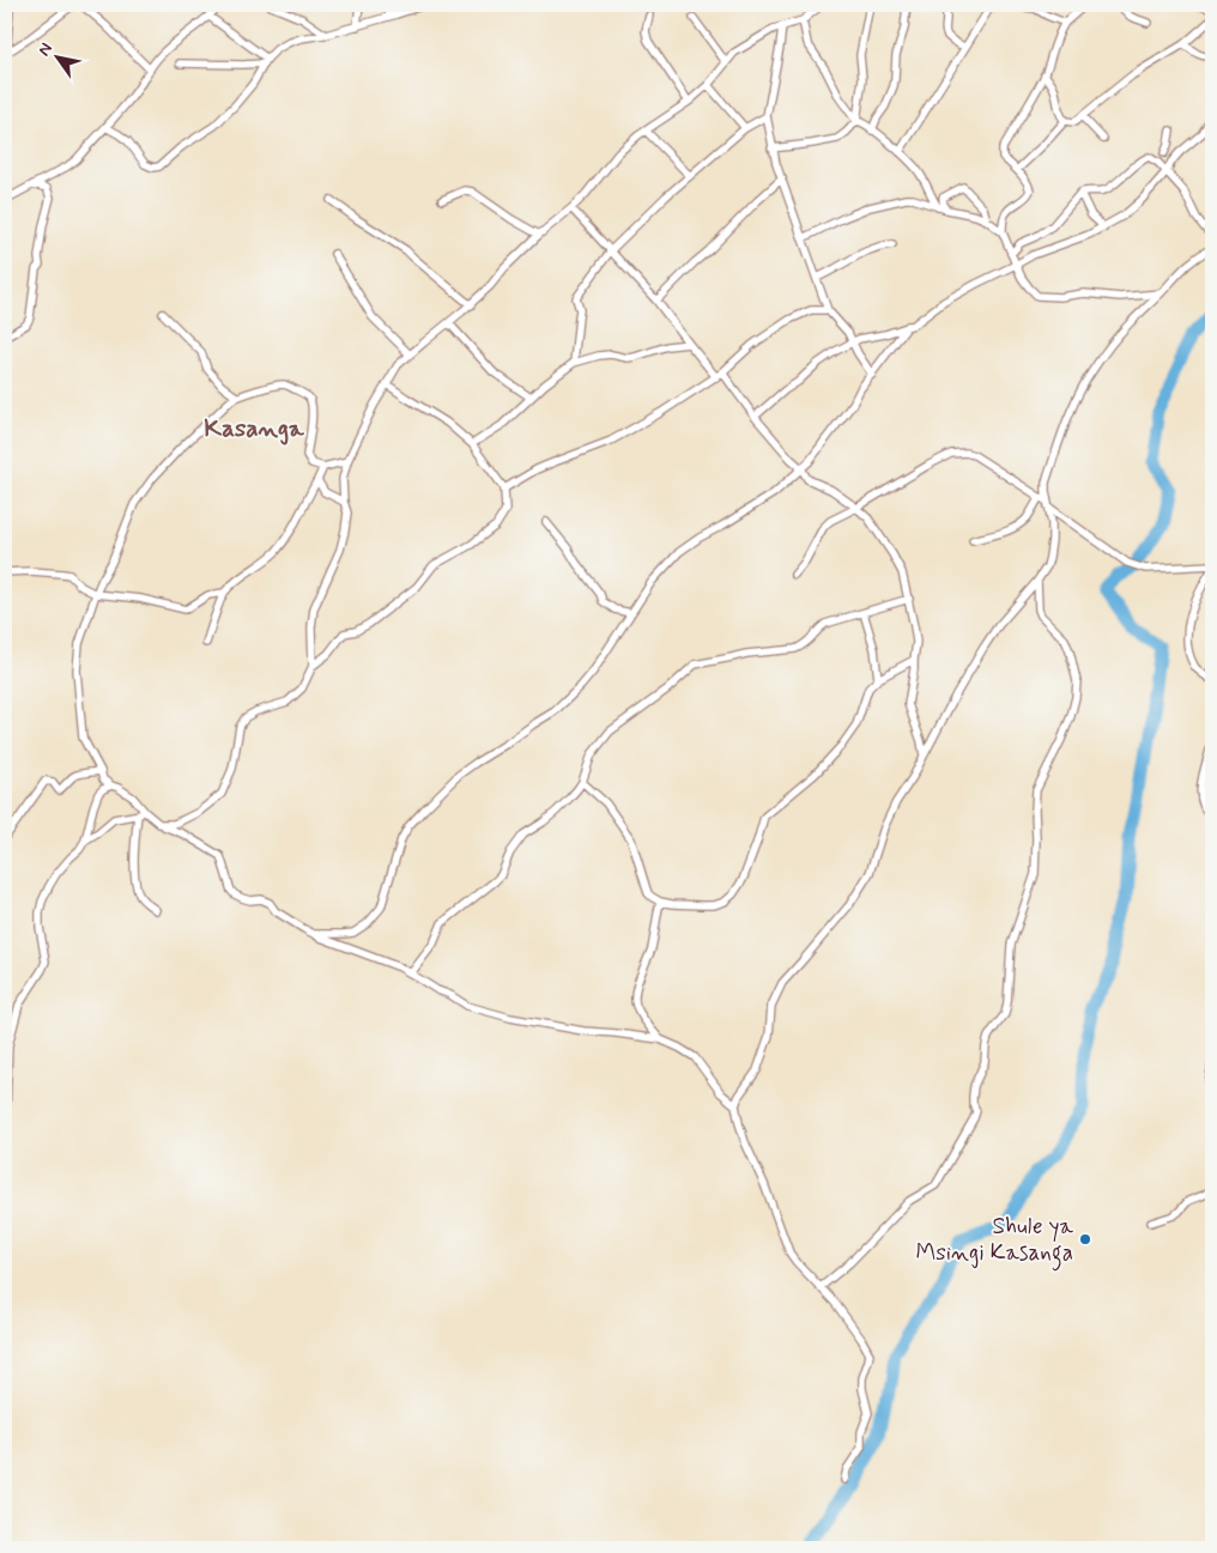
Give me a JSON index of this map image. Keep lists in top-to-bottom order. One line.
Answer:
{"districts":["Kasanga"],"places":["Shule ya Msingi Kasanga"],"north":"top left"}
